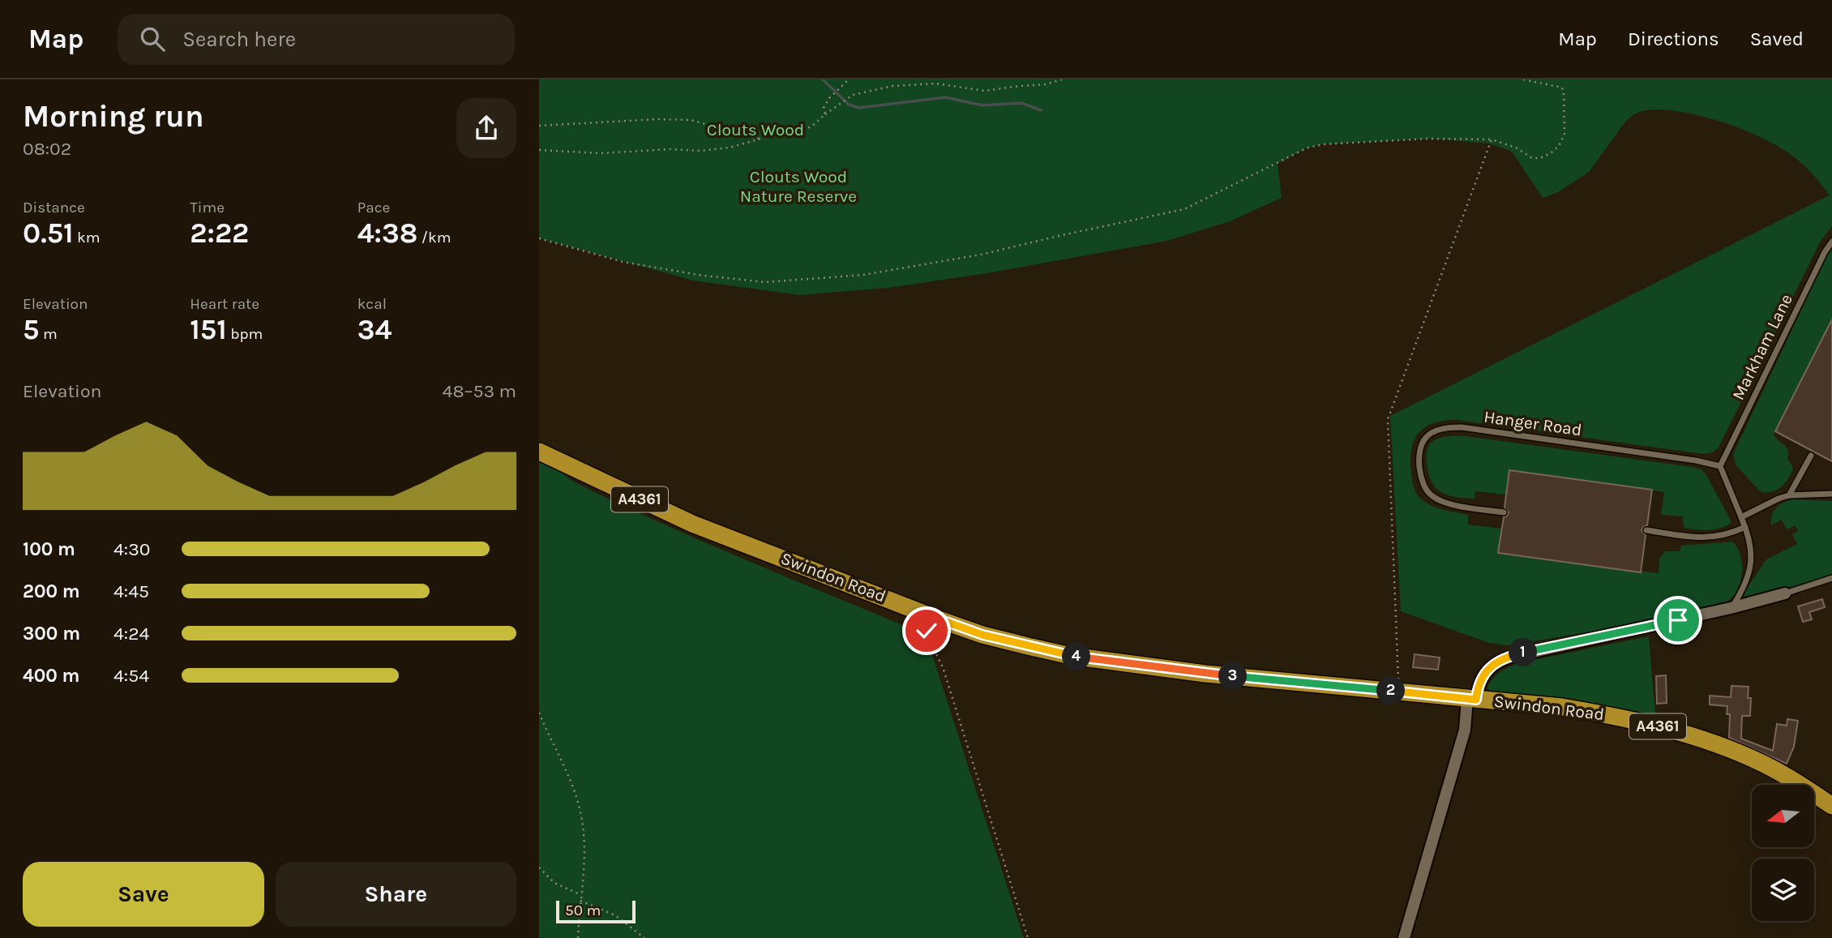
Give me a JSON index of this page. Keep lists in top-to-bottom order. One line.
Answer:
{"streets":{"main road":["A4361","Swindon Road"],"lane":["Markham Lane","Hanger Road"]},"crossings":[["Markham Lane","Hanger Road"]],"parks":["Clouts Wood","Clouts Wood Nature Reserve"],"scale_bar":"50 m","north":"left","page":{"header":"Map","search":"Search here","nav":["Map","Directions","Saved"],"heading":["Morning run","08:02"],"stats":[["Distance","0.51 km"],["Time","2:22"],["Pace","4:38 /km"],["Elevation","5 m"],["Heart rate","151 bpm"],["kcal","34"]],"chart":["Elevation","48–53 m"],"list":[{"name":"100 m","note":"4:30"},{"name":"200 m","note":"4:45"},{"name":"300 m","note":"4:24"},{"name":"400 m","note":"4:54"}],"pins":["1","4","3","2"],"buttons":["Save","Share"],"scale":"50 m"}}
